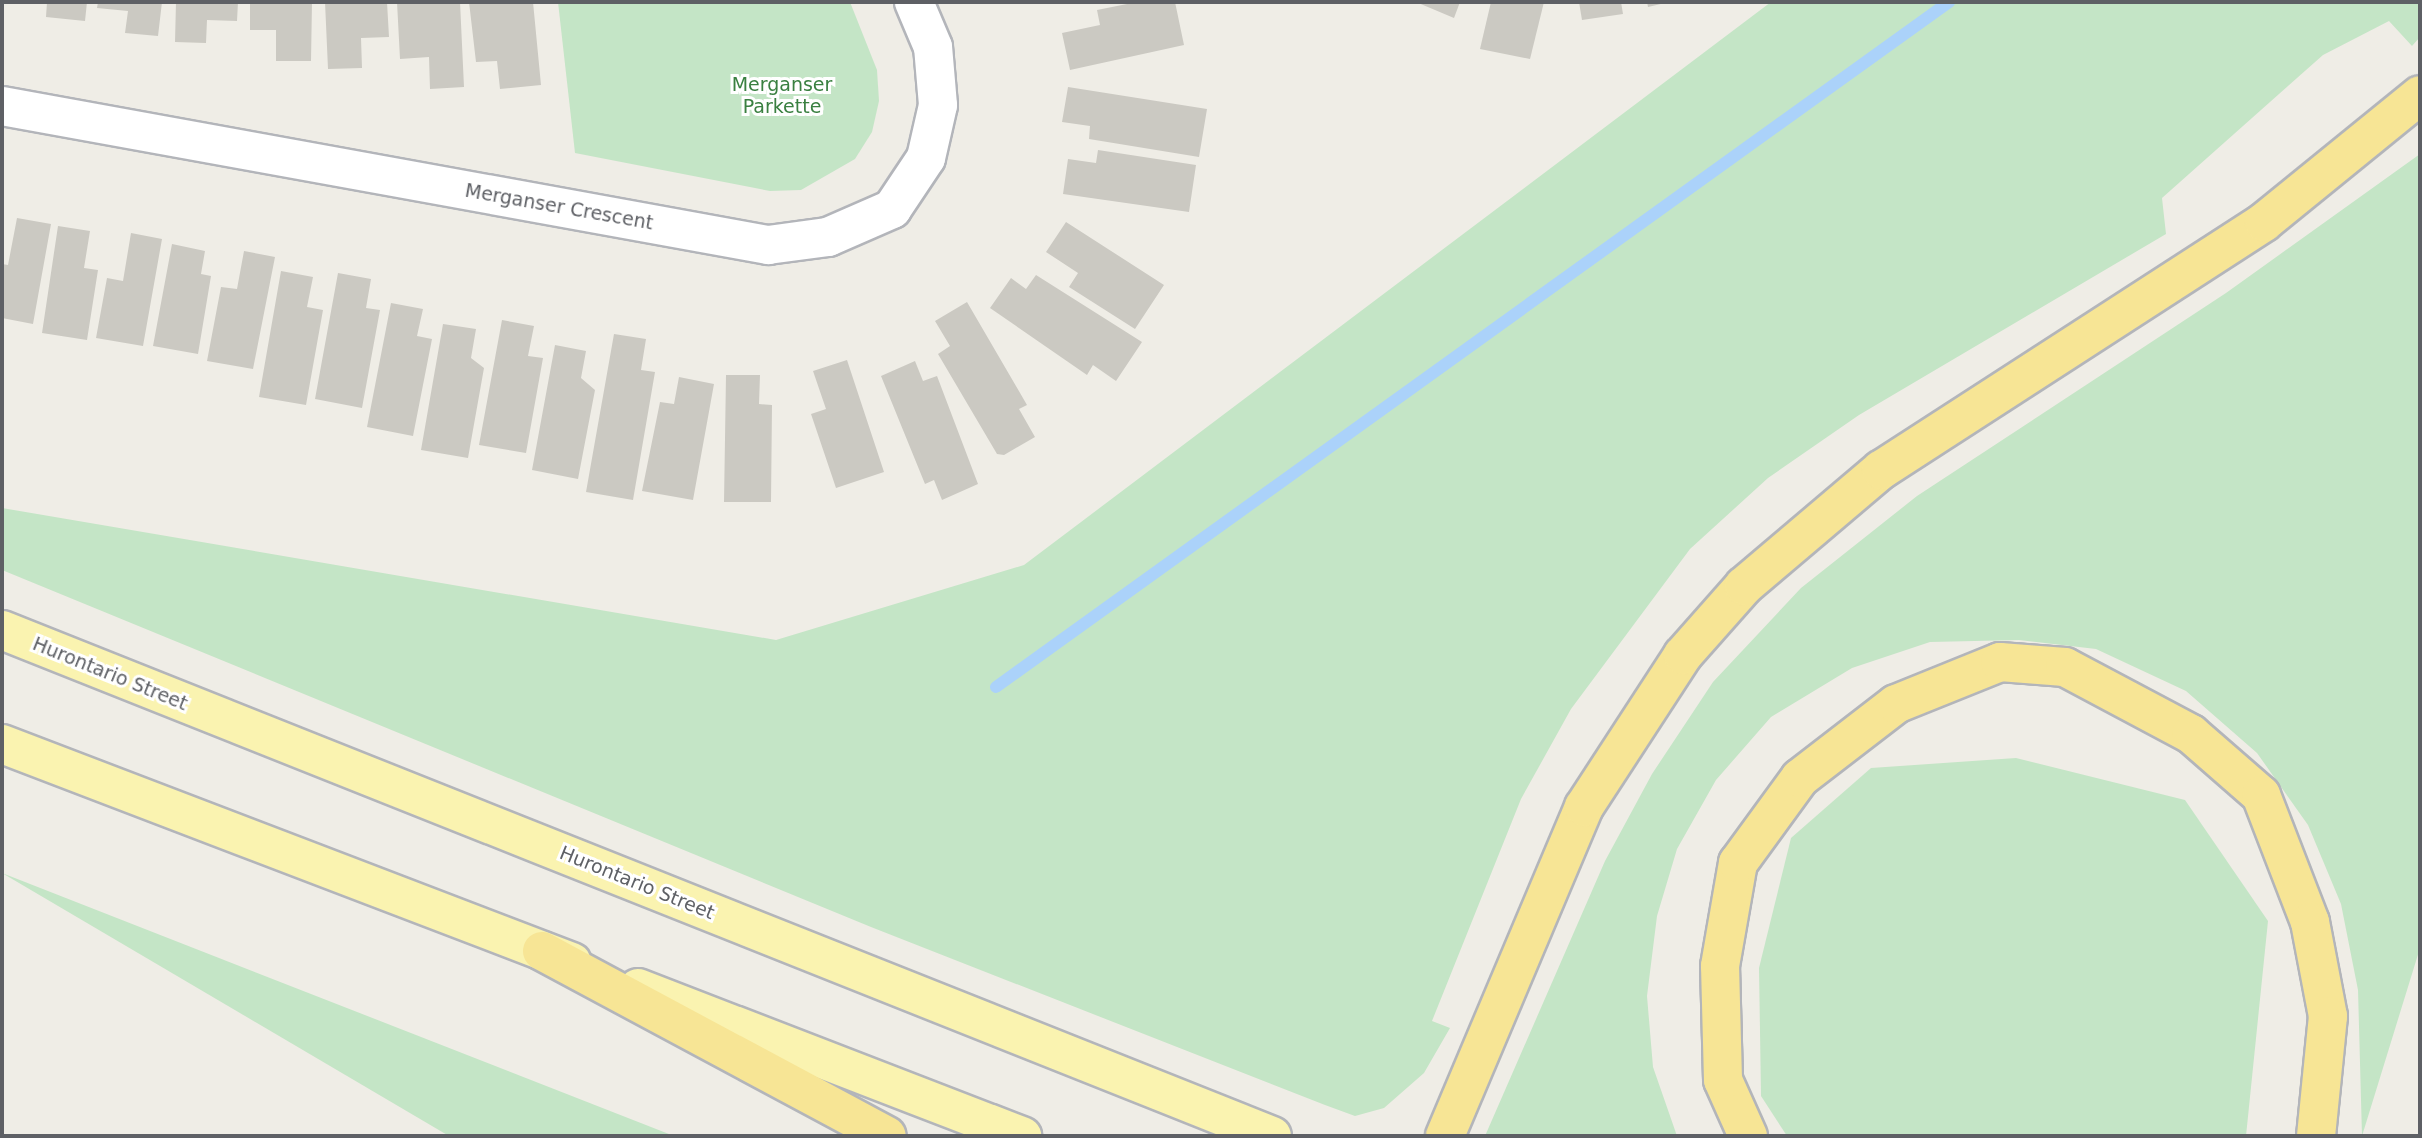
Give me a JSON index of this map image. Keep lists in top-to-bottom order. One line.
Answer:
{"streets":{"main road":["Hurontario Street"],"street":["Merganser Crescent"]},"parks":["Merganser Parkette"]}
